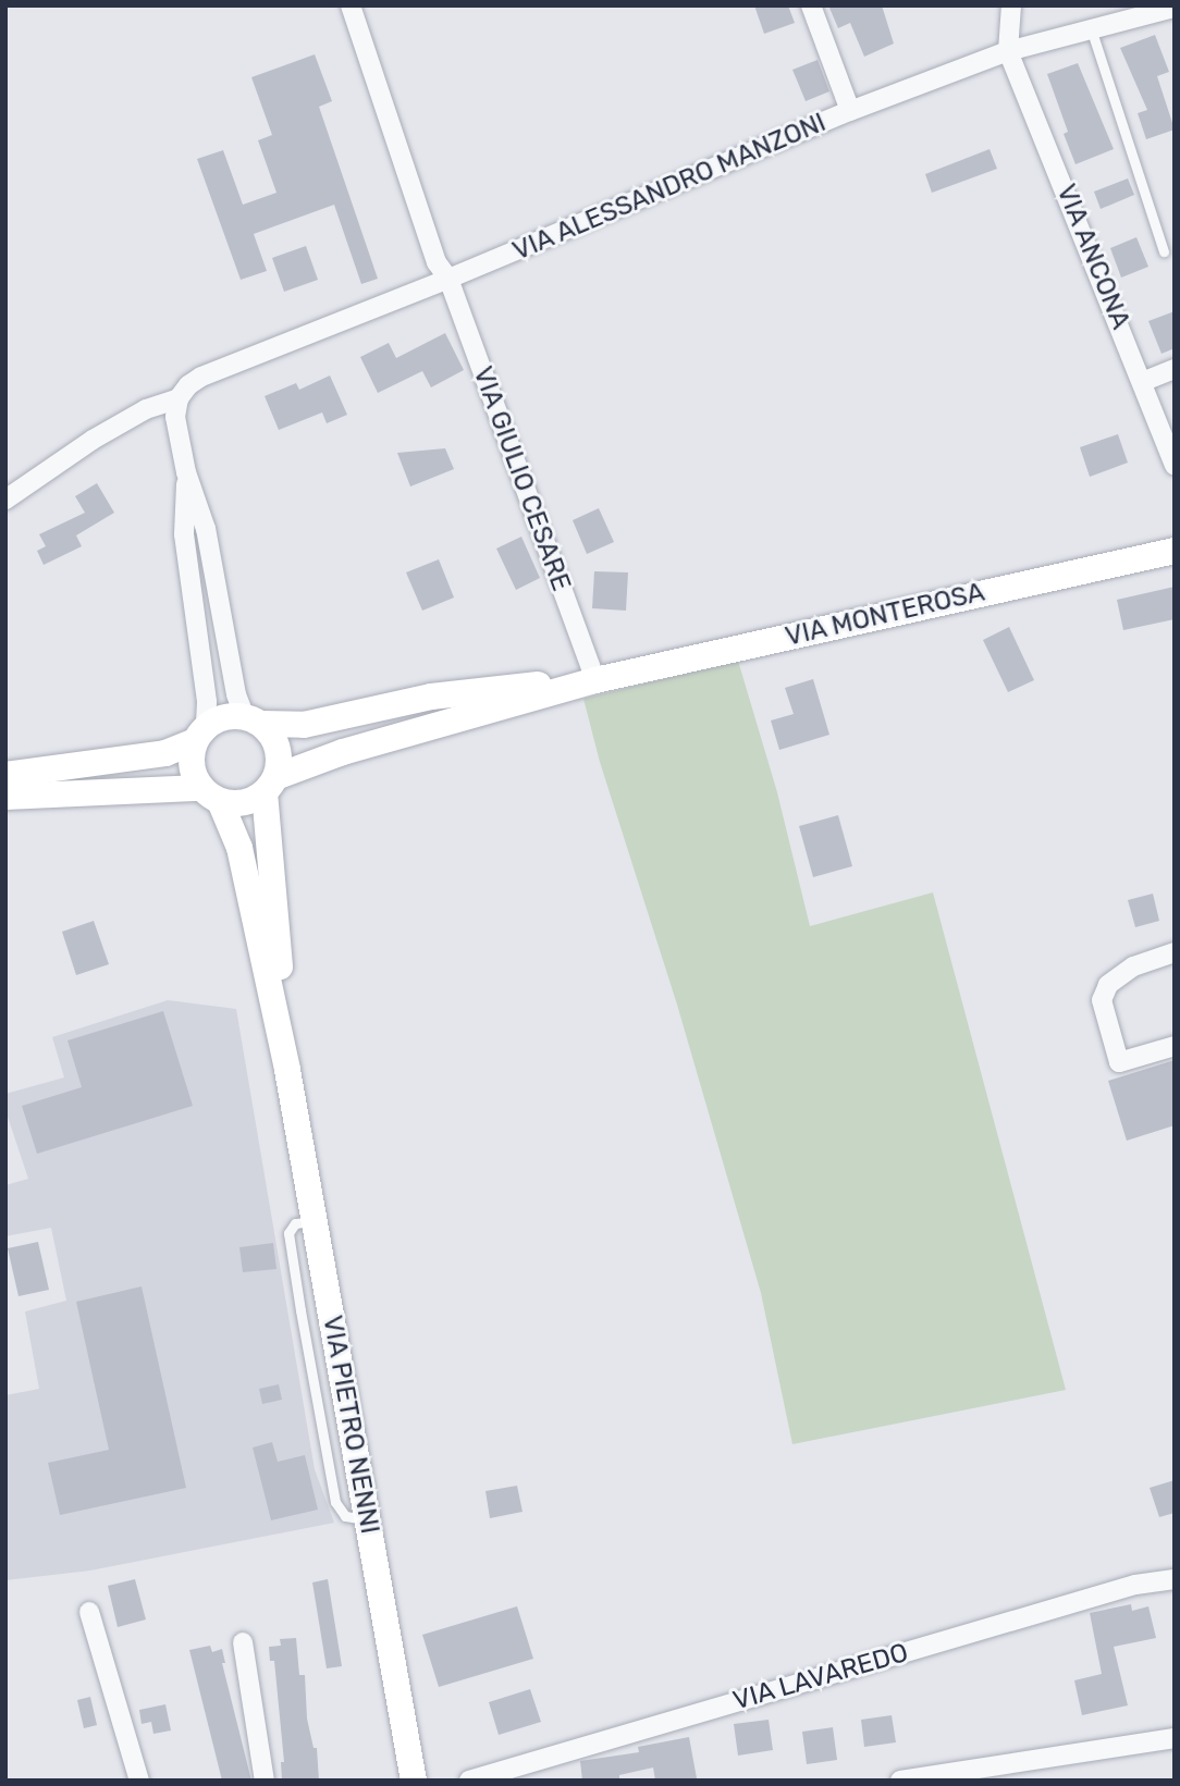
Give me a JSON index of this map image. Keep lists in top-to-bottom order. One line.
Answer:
{"streets":{"main road":["VIA MONTEROSA","VIA PIETRO NENNI"],"street":["VIA ALESSANDRO MANZONI","VIA ANCONA","VIA GIULIO CESARE","VIA LAVAREDO"]},"crossings":[["VIA ALESSANDRO MANZONI","VIA ANCONA"],["VIA ALESSANDRO MANZONI","VIA GIULIO CESARE"],["VIA GIULIO CESARE","VIA MONTEROSA"],["VIA MONTEROSA","VIA PIETRO NENNI"]]}
